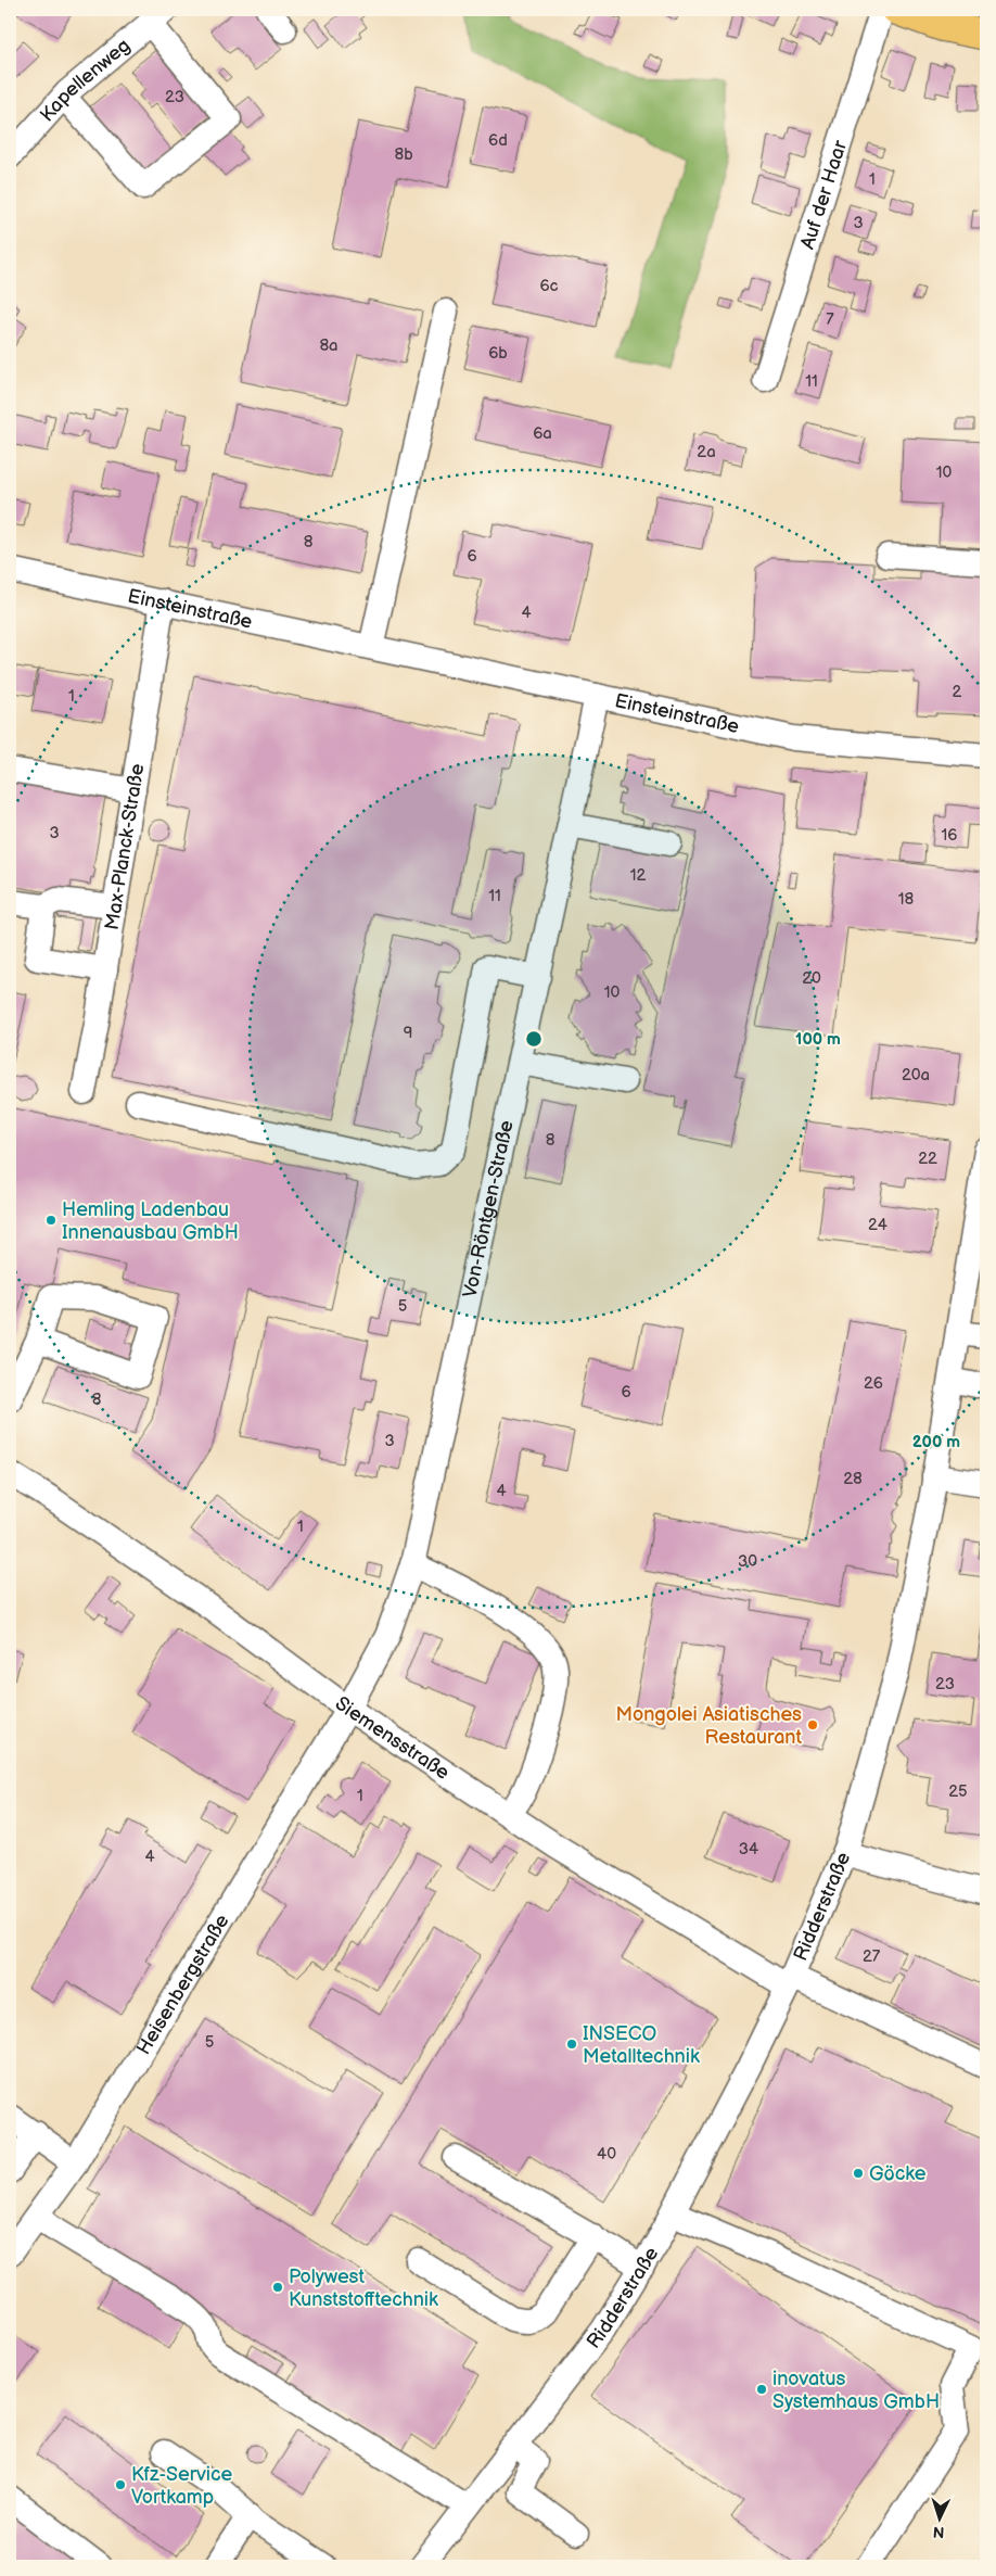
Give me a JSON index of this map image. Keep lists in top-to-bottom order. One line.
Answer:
{"streets":{"street":["Kapellenweg","Auf der Haar","Einsteinstraße","Max-Planck-Straße","Von-Röntgen-Straße","Siemensstraße","Ridderstraße","Heisenbergstraße"]},"crossings":[["Einsteinstraße","Max-Planck-Straße"],["Einsteinstraße","Von-Röntgen-Straße"],["Von-Röntgen-Straße","Siemensstraße"],["Von-Röntgen-Straße","Heisenbergstraße"],["Siemensstraße","Ridderstraße"],["Siemensstraße","Heisenbergstraße"]],"places":["Hemling Ladenbau Innenausbau GmbH","Mongolei Asiatisches Restaurant","INSECO Metalltechnik","Göcke","Polywest Kunststofftechnik","inovatus Systemhaus GmbH","Kfz-Service Vortkamp"],"house_numbers":["23","6d","8b","1","3","6c","7","8a","6b","11","6a","2a","10","8","6","4","2","1","3","16","12","11","18","20","10","9","20a","8","22","24","5","26","6","8","3","28","4","1","30","23","25","1","34","4","27","5","40"],"north":"bottom","rings":["100 m","200 m"]}
